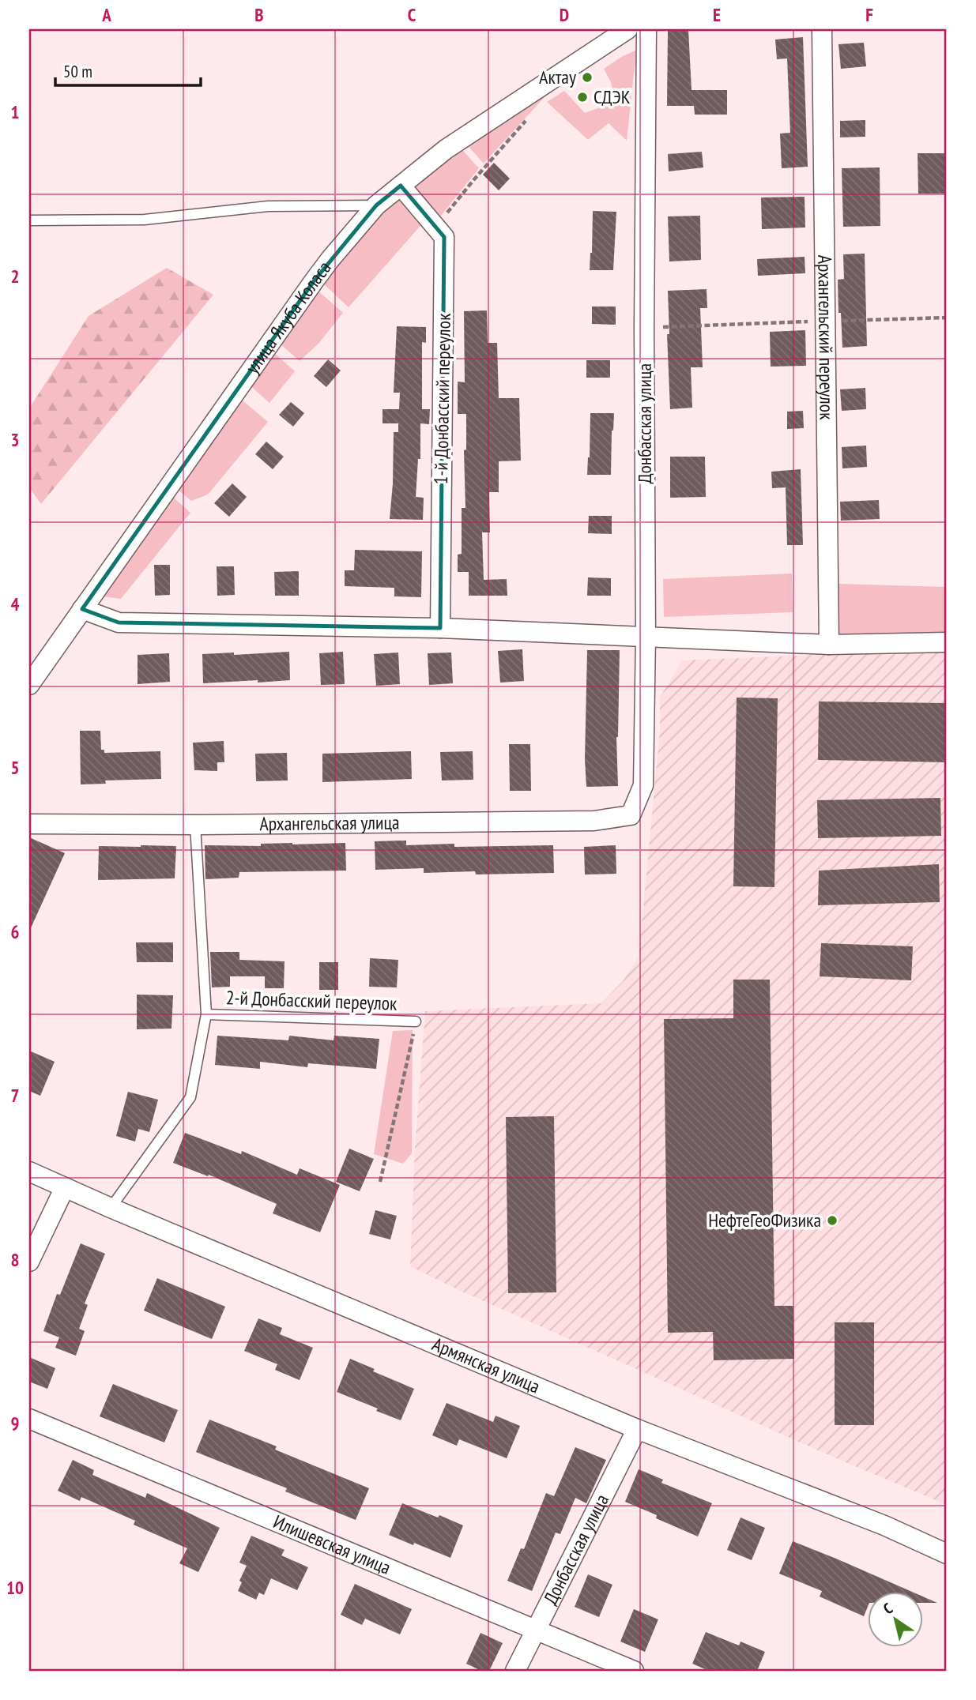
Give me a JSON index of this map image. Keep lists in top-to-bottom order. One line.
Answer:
{"streets":{"street":["улица Якуба Коласа","Архангельский переулок","1-й Донбасский переулок","Донбасская улица","Архангельская улица","Армянская улица","Илишевская улица"],"lane":["2-й Донбасский переулок"]},"crossings":[["Донбасская улица","Архангельская улица"],["Донбасская улица","Армянская улица"],["Донбасская улица","Илишевская улица"],["Архангельская улица","2-й Донбасский переулок"],["2-й Донбасский переулок","Армянская улица"]],"places":["Актау","СДЭК","НефтеГеоФизика"],"scale_bar":"50 m","north":"top left","grid":{"columns":["A","B","C","D","E","F"],"rows":["1","2","3","4","5","6","7","8","9","10"]}}
